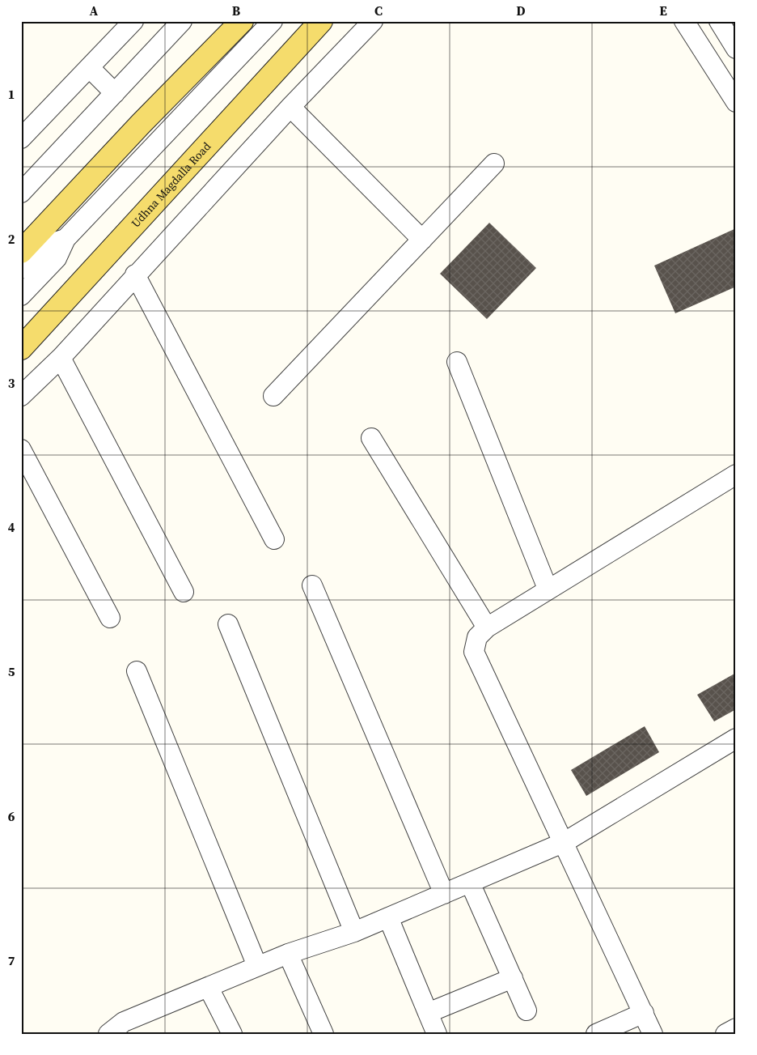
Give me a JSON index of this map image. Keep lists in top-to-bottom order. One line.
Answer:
{"streets":{"main road":["Udhna Magdalla Road"]},"grid":{"columns":["A","B","C","D","E"],"rows":["1","2","3","4","5","6","7"]}}
